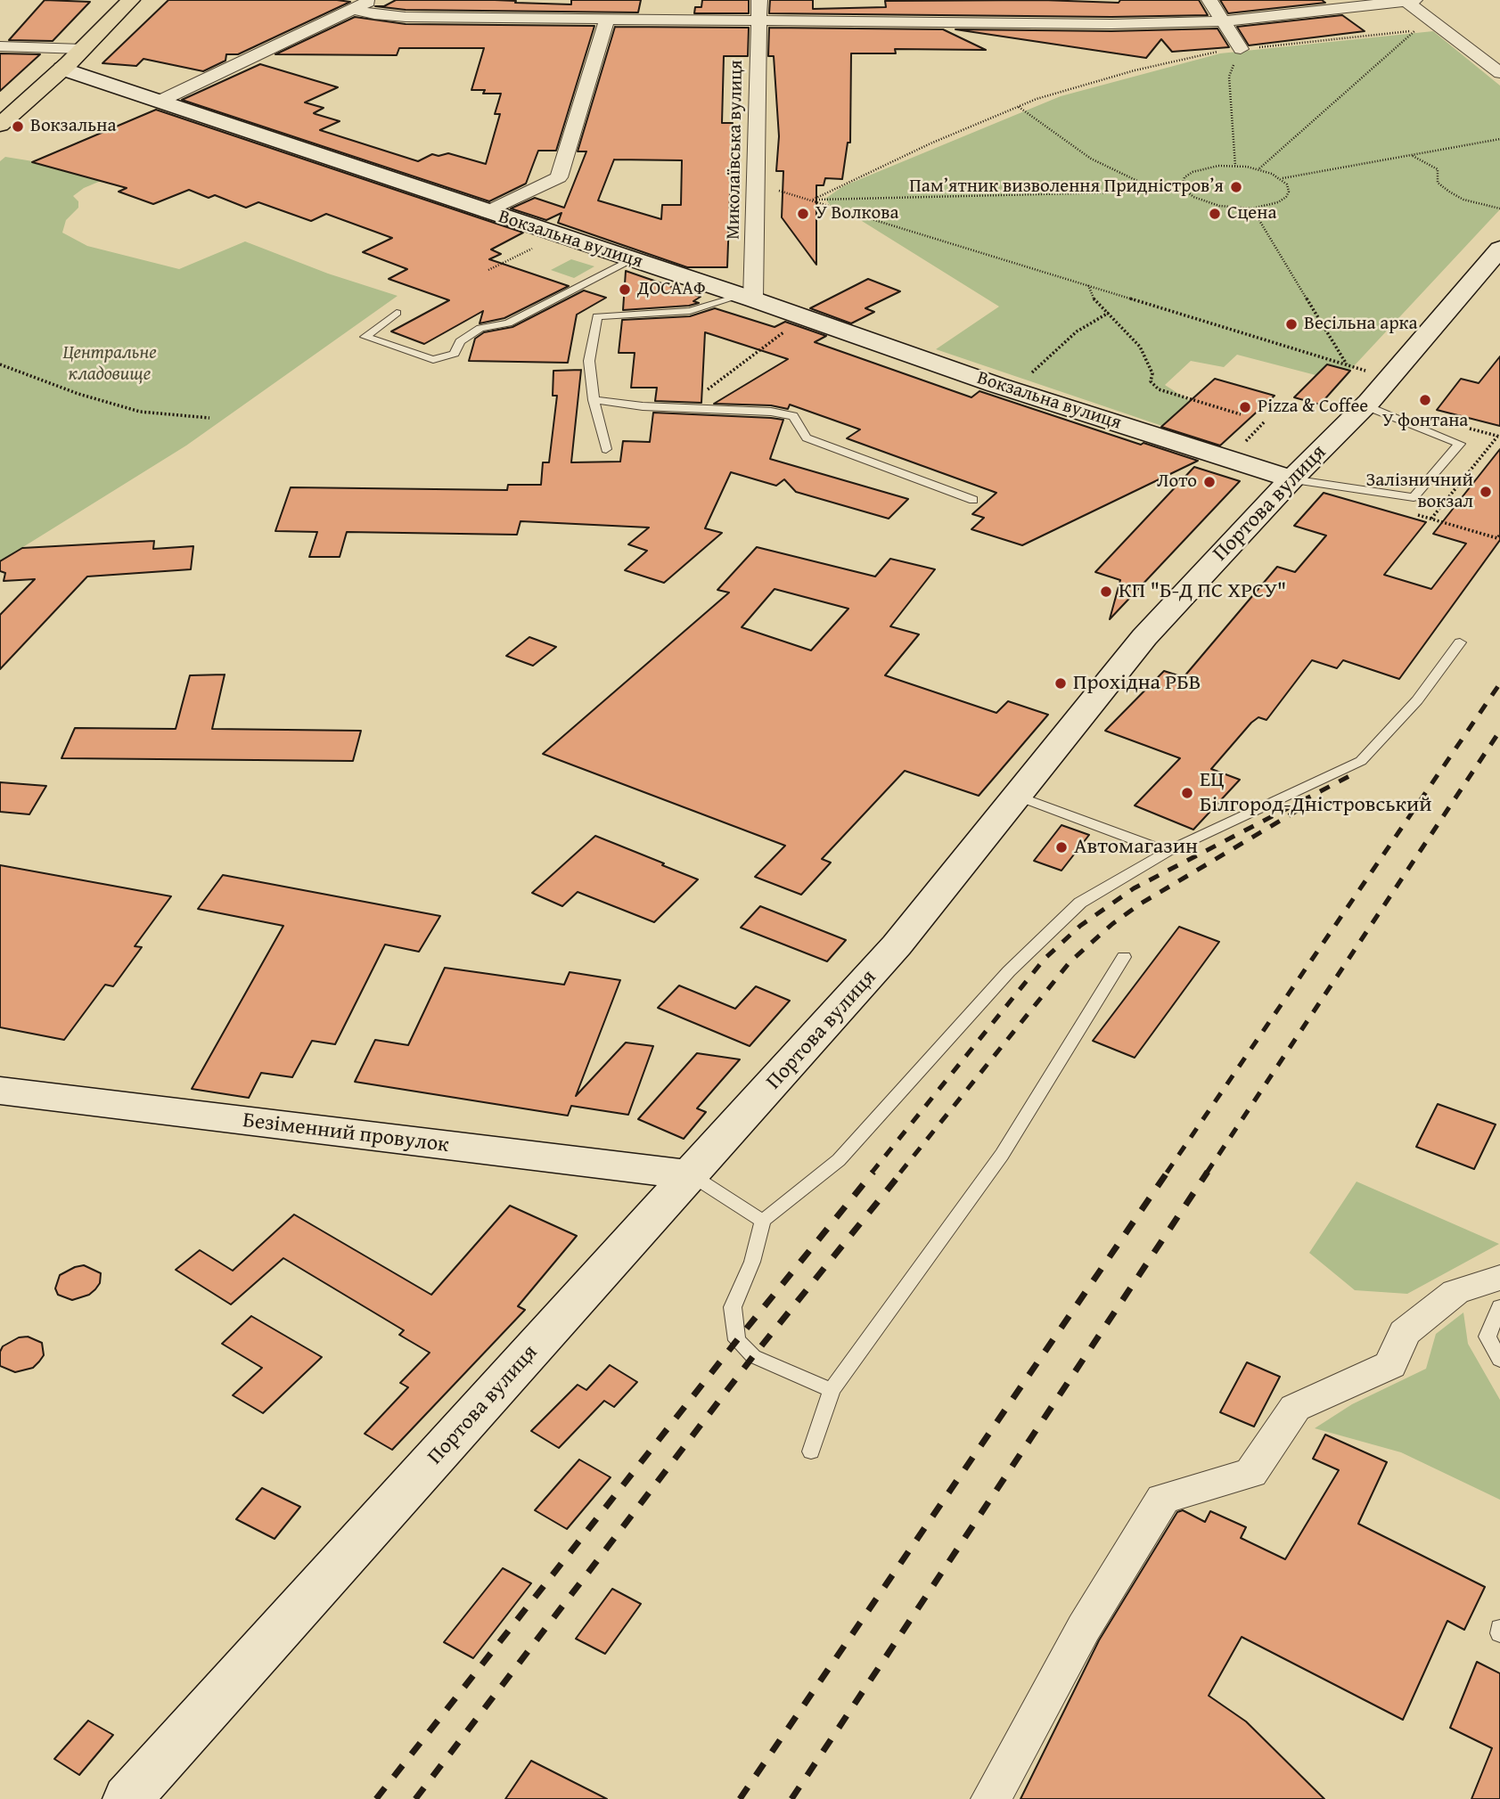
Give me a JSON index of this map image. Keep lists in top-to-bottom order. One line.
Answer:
{"streets":{"street":["Миколаївська вулиця","Вокзальна вулиця","Портова вулиця","Безіменний провулок"]},"crossings":[["Миколаївська вулиця","Вокзальна вулиця"],["Вокзальна вулиця","Портова вулиця"],["Портова вулиця","Безіменний провулок"]],"parks":["Центральне кладовище"],"places":["Вокзальна","Пам’ятник визволення Придністров’я","У Волкова","Сцена","ДОСААФ","Весільна арка","У фонтана","Pizza & Coffee","Лото","Залізничний вокзал","КП \"Б-Д ПС ХРСУ\"","Прохідна РБВ","ЕЦ Білгород-Дністровський","Автомагазин"]}
